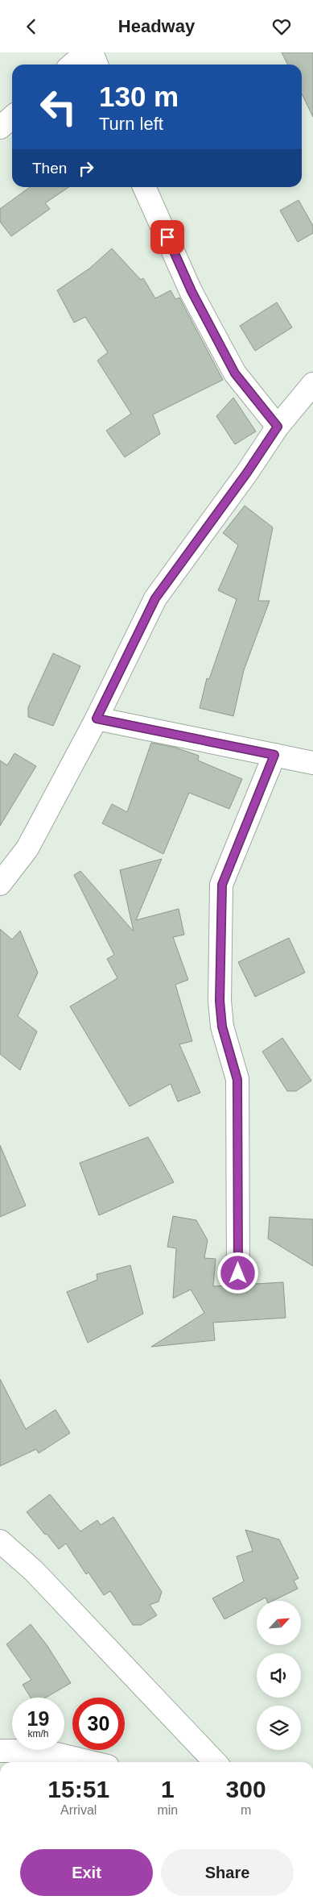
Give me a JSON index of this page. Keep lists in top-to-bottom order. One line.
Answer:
{"north":"top right","page":{"header":"Headway","turn":["130 m","Turn left"],"then":"Then","speed":"19 km/h","limit":"30","eta":["15:51","Arrival","1","min","300","m"],"buttons":["Exit","Share"]}}
